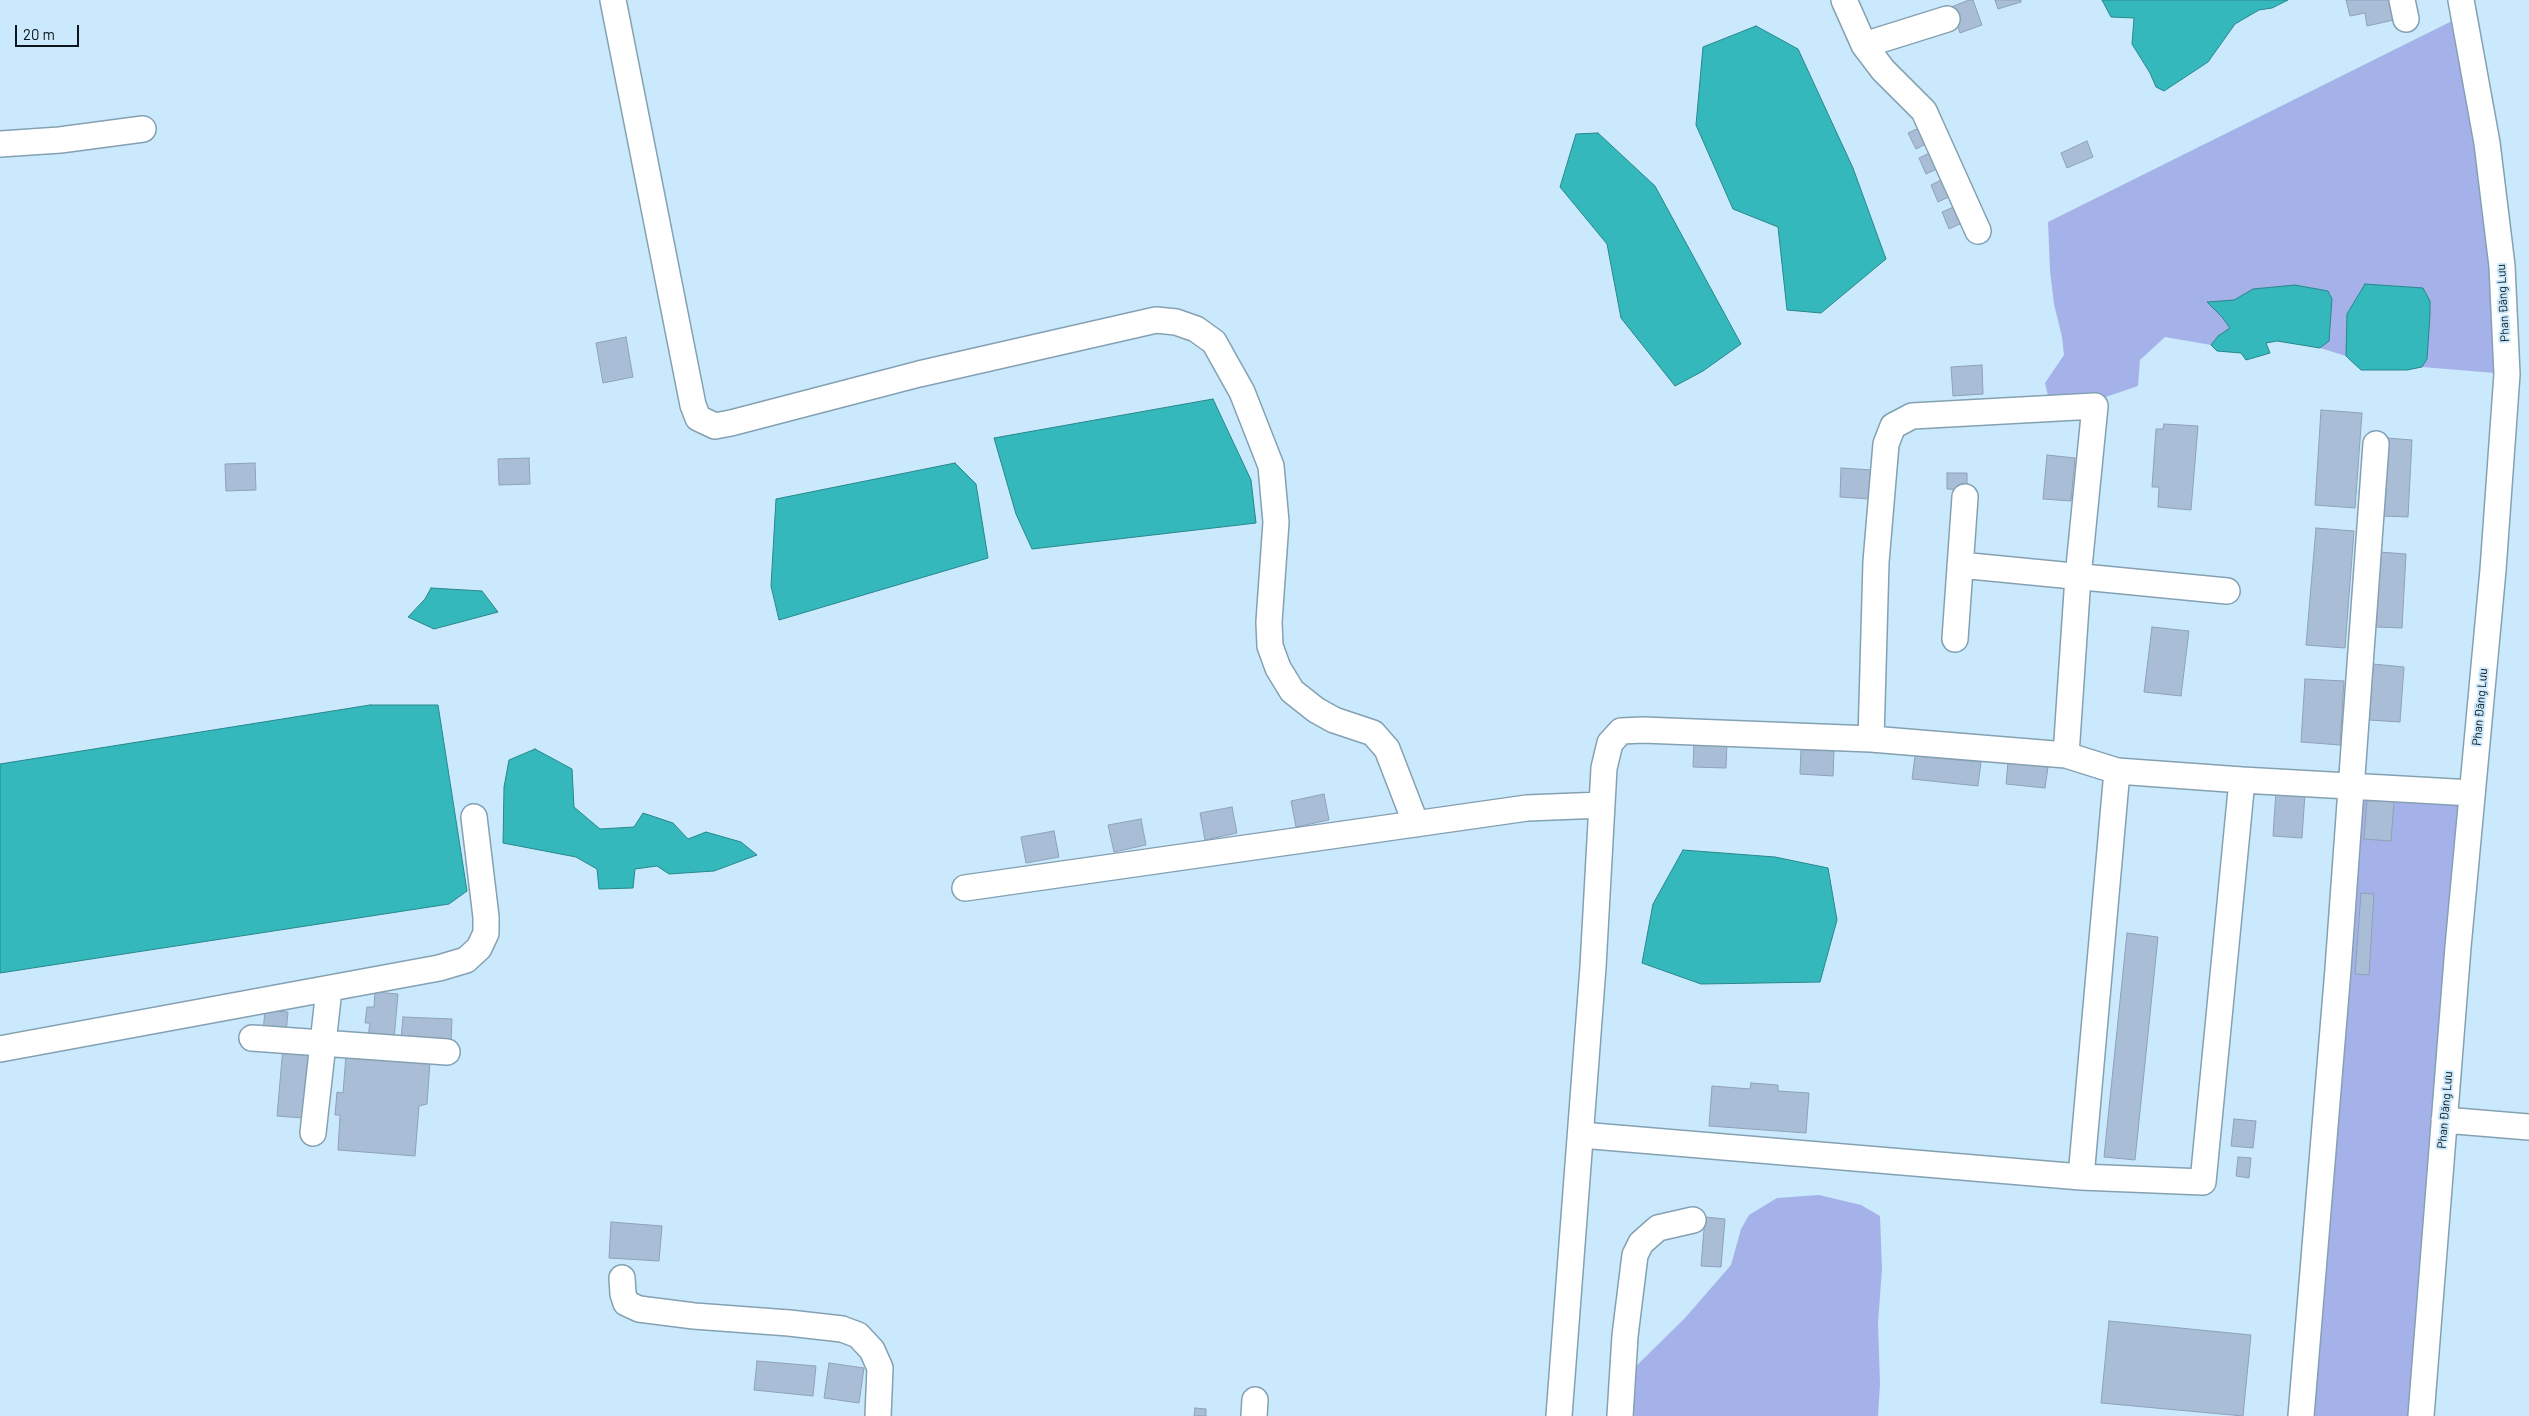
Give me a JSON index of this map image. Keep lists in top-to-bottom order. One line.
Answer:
{"streets":{"street":["Phan Đăng Lưu"]},"scale_bar":"20 m"}
